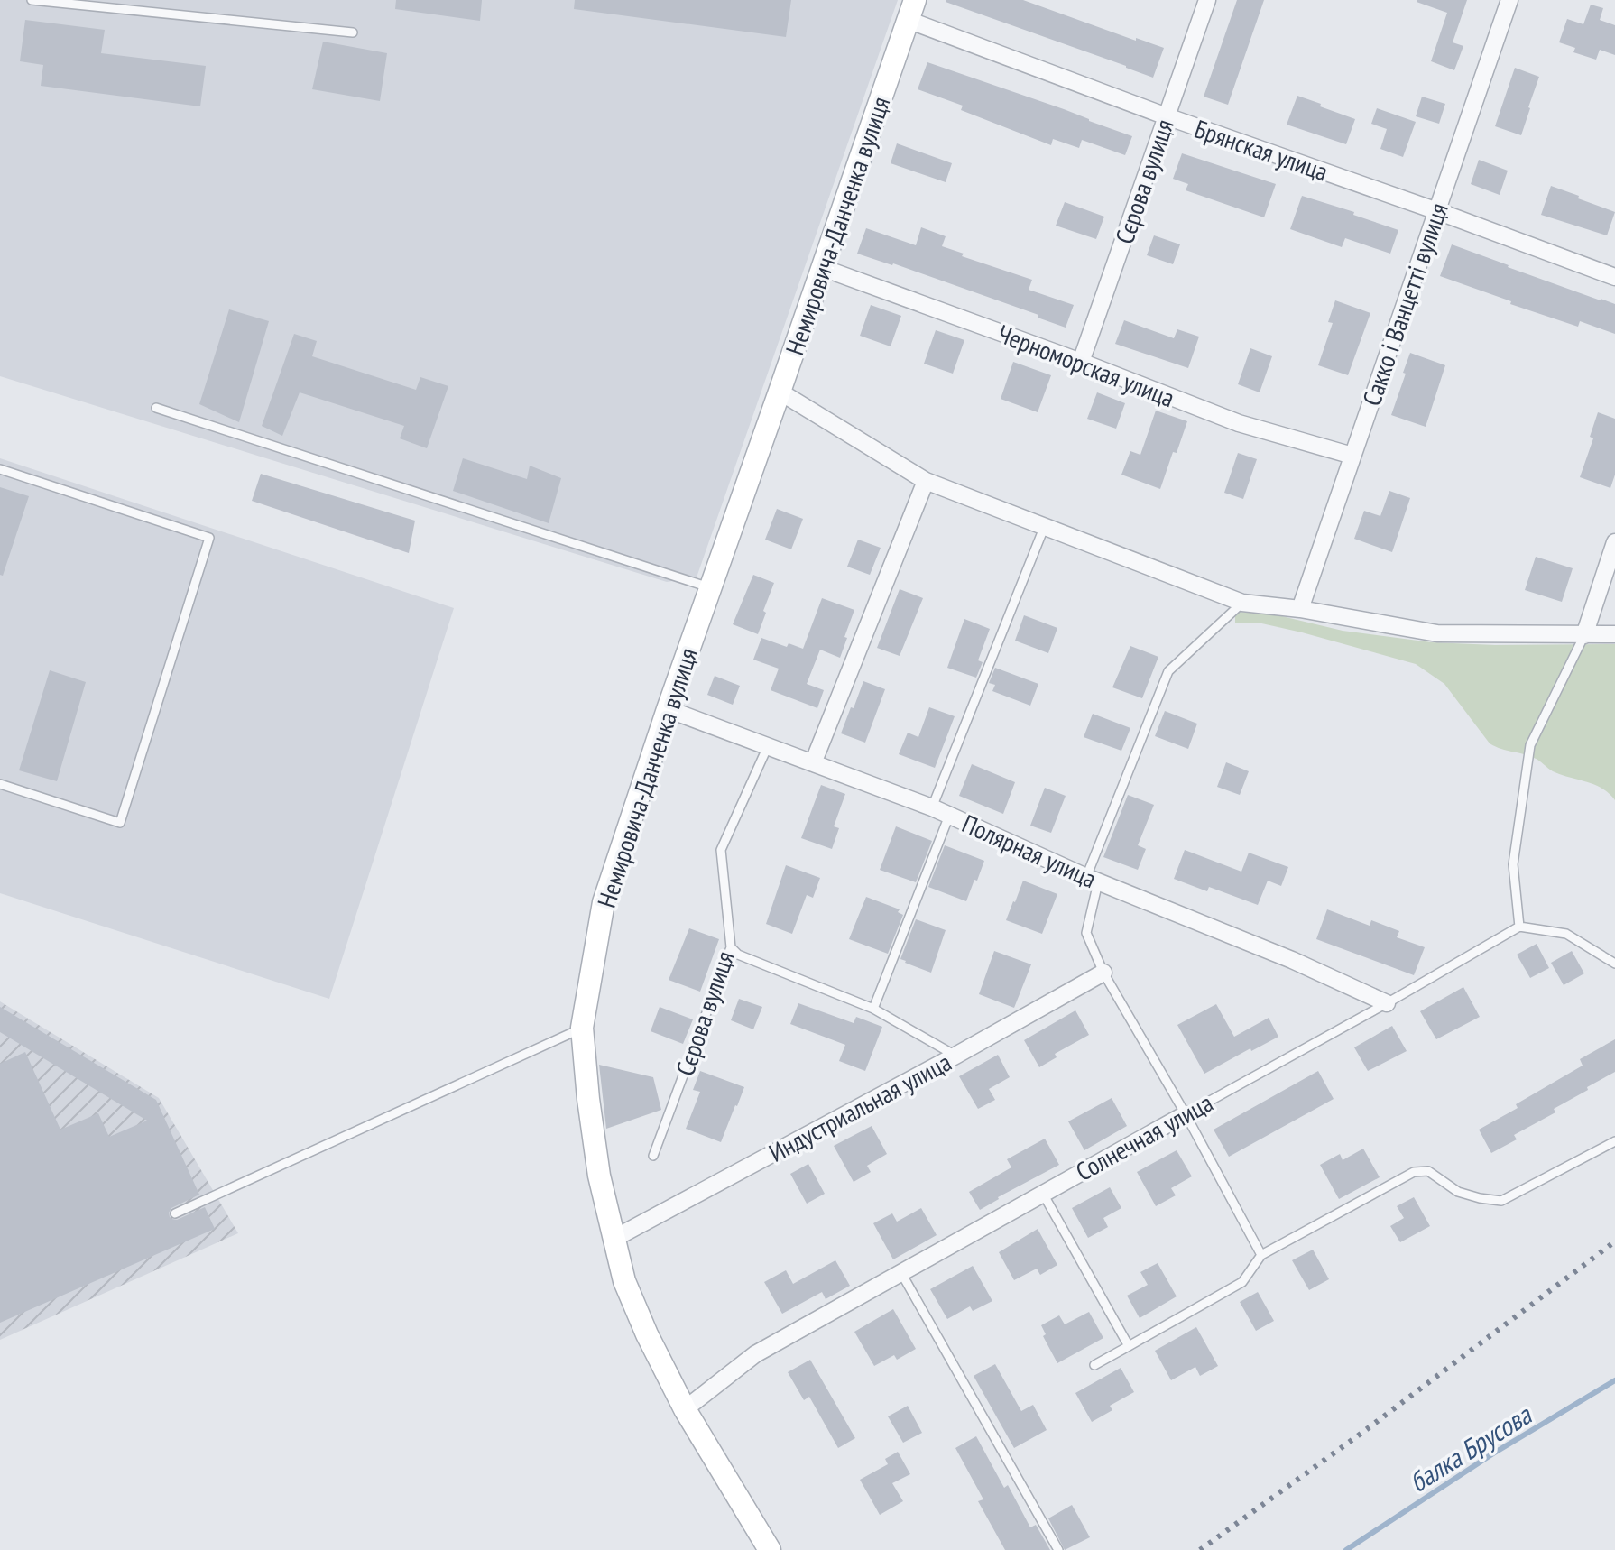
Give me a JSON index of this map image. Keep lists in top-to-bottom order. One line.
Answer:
{"streets":{"street":["Брянская улица","Сєрова вулиця","Немировича-Данченка вулиця","Сакко і Ванцетті вулиця","Черноморская улица","Полярная улица","Индустриальная улица","Солнечная улица"]},"crossings":[["Брянская улица","Сєрова вулиця"],["Брянская улица","Немировича-Данченка вулиця"],["Брянская улица","Сакко і Ванцетті вулиця"],["Сєрова вулиця","Черноморская улица"],["Сєрова вулиця","Полярная улица"],["Немировича-Данченка вулиця","Черноморская улица"],["Немировича-Данченка вулиця","Полярная улица"],["Немировича-Данченка вулиця","Индустриальная улица"],["Немировича-Данченка вулиця","Солнечная улица"],["Сакко і Ванцетті вулиця","Черноморская улица"],["Полярная улица","Солнечная улица"]],"water":["балка Брусова"]}
